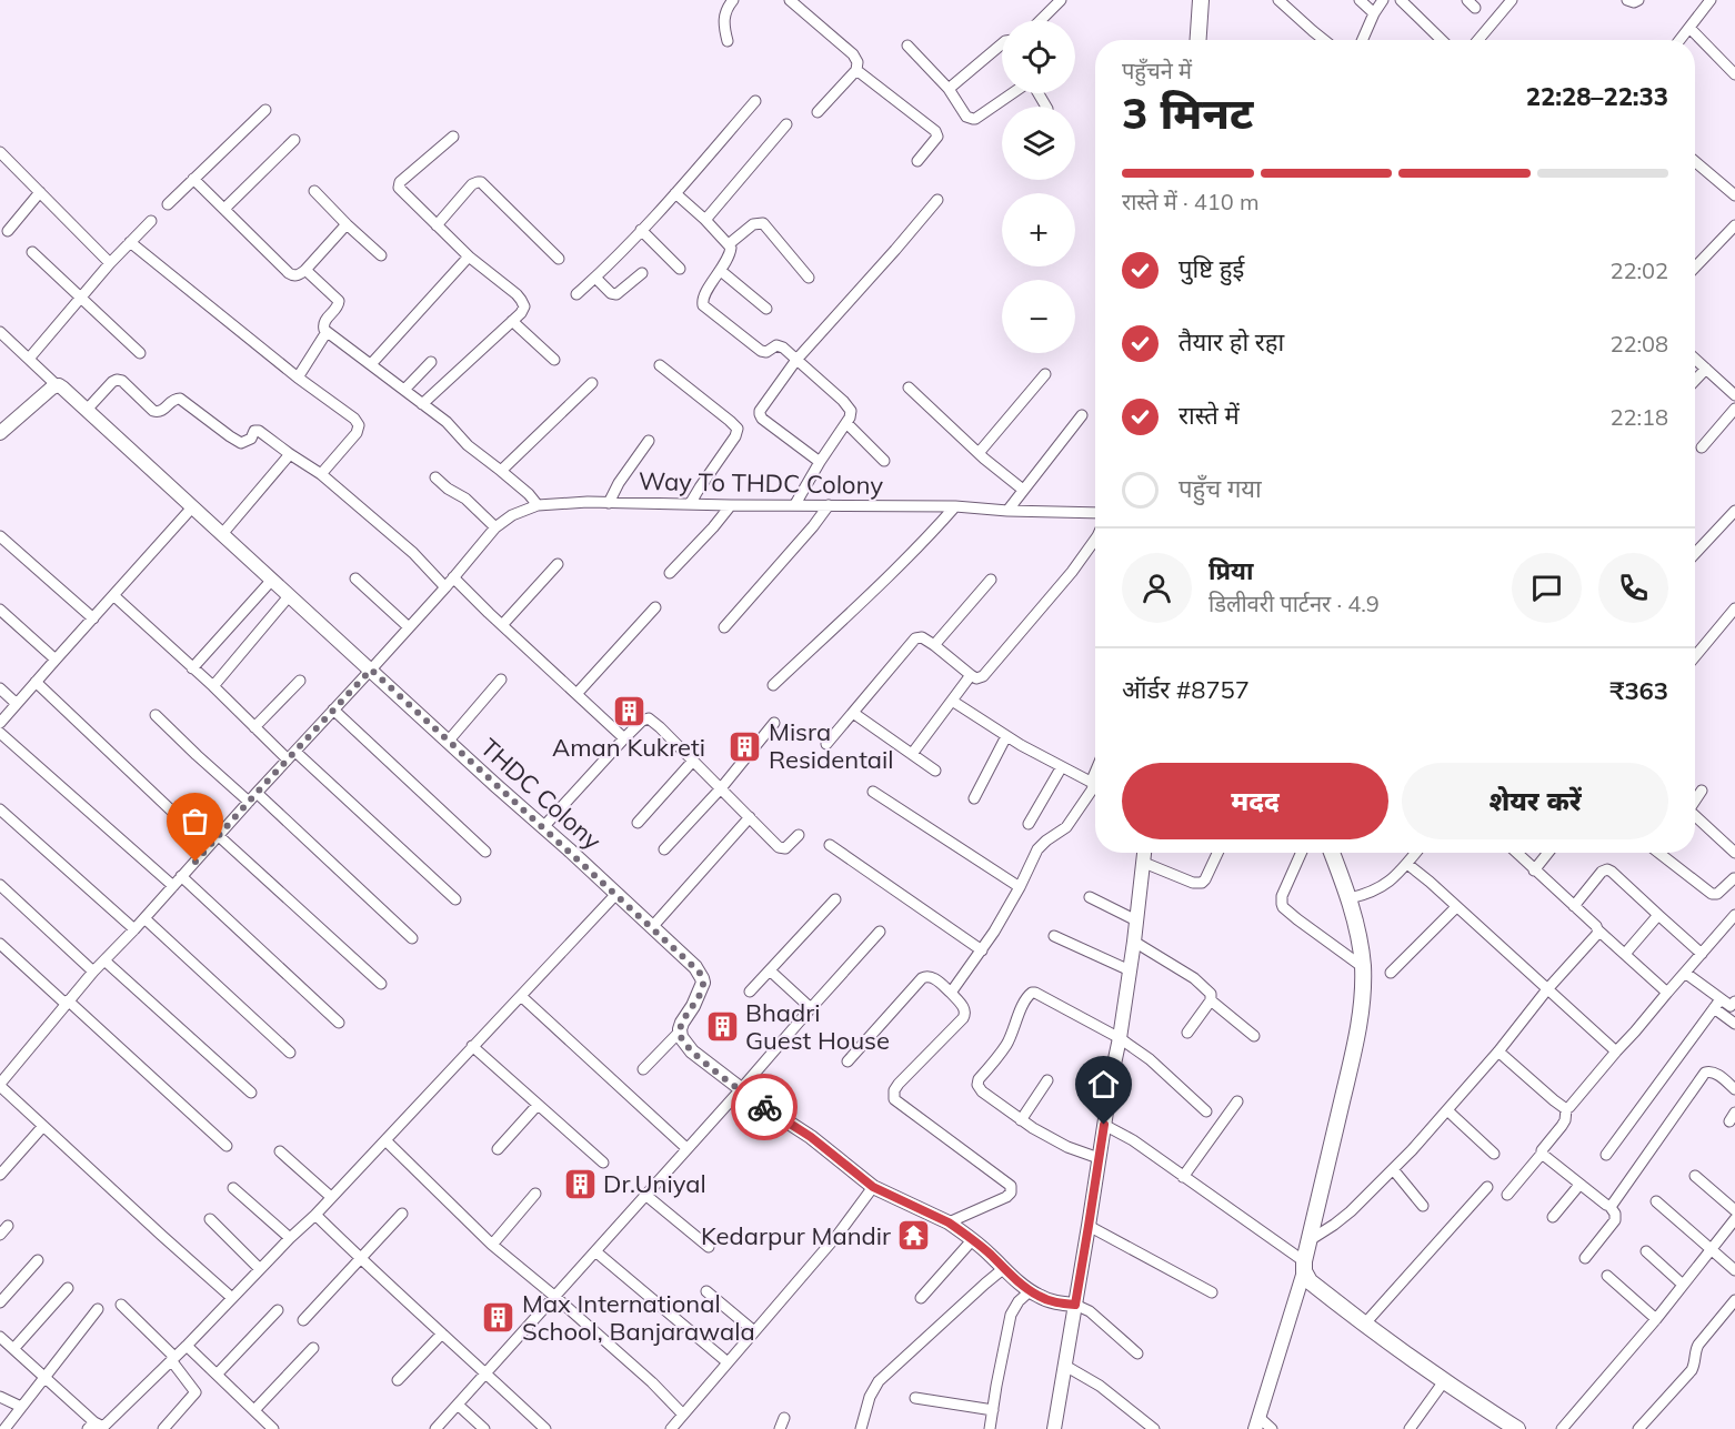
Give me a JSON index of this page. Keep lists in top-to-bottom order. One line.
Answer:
{"streets":{"street":["Way To THDC Colony","THDC Colony"]},"places":{"building":["Aman Kukreti","Misra Residentail","Bhadri Guest House","Dr.Uniyal","Max International School, Banjarawala"],"temple":["Kedarpur Mandir"]},"page":{"map_buttons":["+","−"],"heading":["3 मिनट","पहुँचने में","22:28–22:33"],"panel":["प्रिया","डिलीवरी पार्टनर · 4.9","ऑर्डर #8757","₹363"],"bar":"रास्ते में · 410 m","list":[["पुष्टि हुई","22:02"],["तैयार हो रहा","22:08"],["रास्ते में","22:18"],"पहुँच गया"],"buttons":["मदद","शेयर करें"]}}
